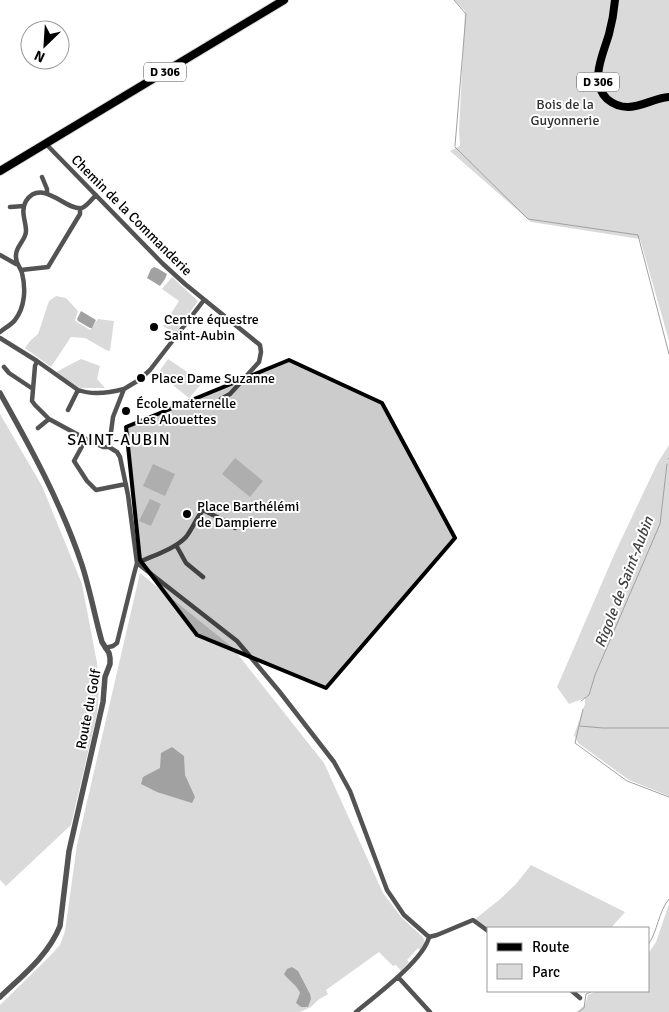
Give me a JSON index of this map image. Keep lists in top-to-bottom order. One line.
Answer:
{"streets":{"main road":["D 306"],"street":["Chemin de la Commanderie","Route du Golf"]},"crossings":[["D 306","Chemin de la Commanderie"]],"districts":["SAINT-AUBIN"],"water":["Rigole de Saint-Aubin"],"parks":["Bois de la Guyonnerie"],"places":["Centre équestre Saint-Aubin","Place Dame Suzanne","École maternelle Les Alouettes","Place Barthélémi de Dampierre"],"legend":["Route","Parc"],"north":"bottom left"}
